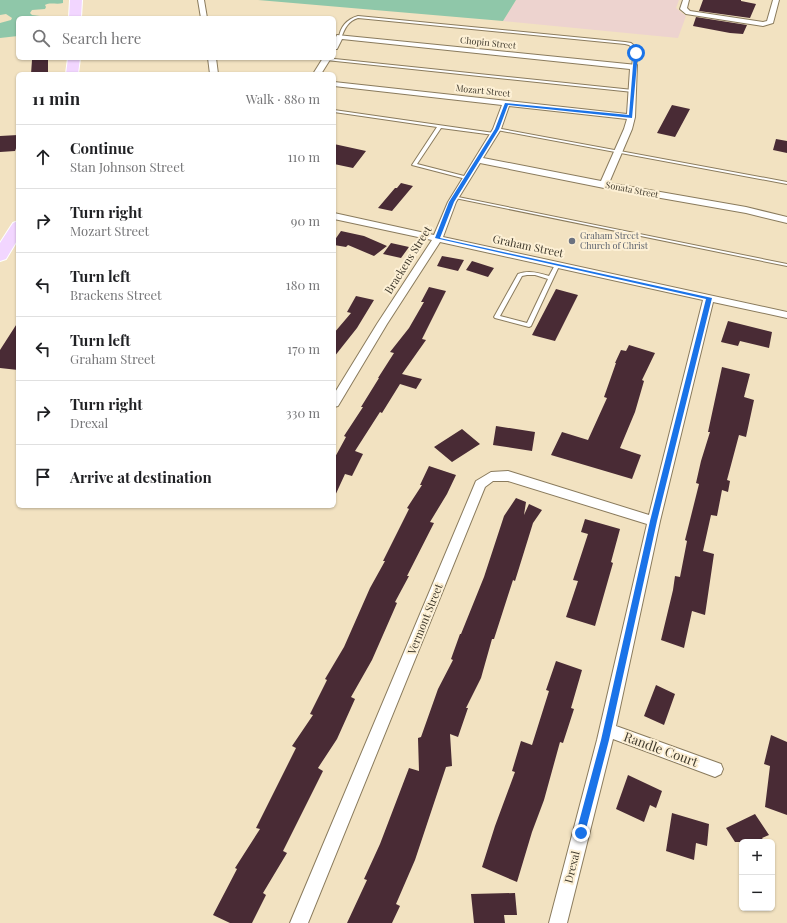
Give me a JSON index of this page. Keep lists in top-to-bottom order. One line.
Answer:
{"streets":{"street":["Chopin Street","Mozart Street","Sonata Street","Graham Street","Brackens Street","Vermont Street","Randle Court","Drexal"]},"crossings":[["Mozart Street","Brackens Street"],["Sonata Street","Brackens Street"],["Graham Street","Brackens Street"],["Graham Street","Drexal"],["Vermont Street","Drexal"],["Randle Court","Drexal"]],"places":["Graham Street Church of Christ"],"page":{"search":"Search here","heading":["11 min","Walk · 880 m"],"list":[["Continue","Stan Johnson Street","110 m"],["Turn right","Mozart Street","90 m"],["Turn left","Brackens Street","180 m"],["Turn left","Graham Street","170 m"],["Turn right","Drexal","330 m"],"Arrive at destination"],"map_buttons":["+","−"]}}
